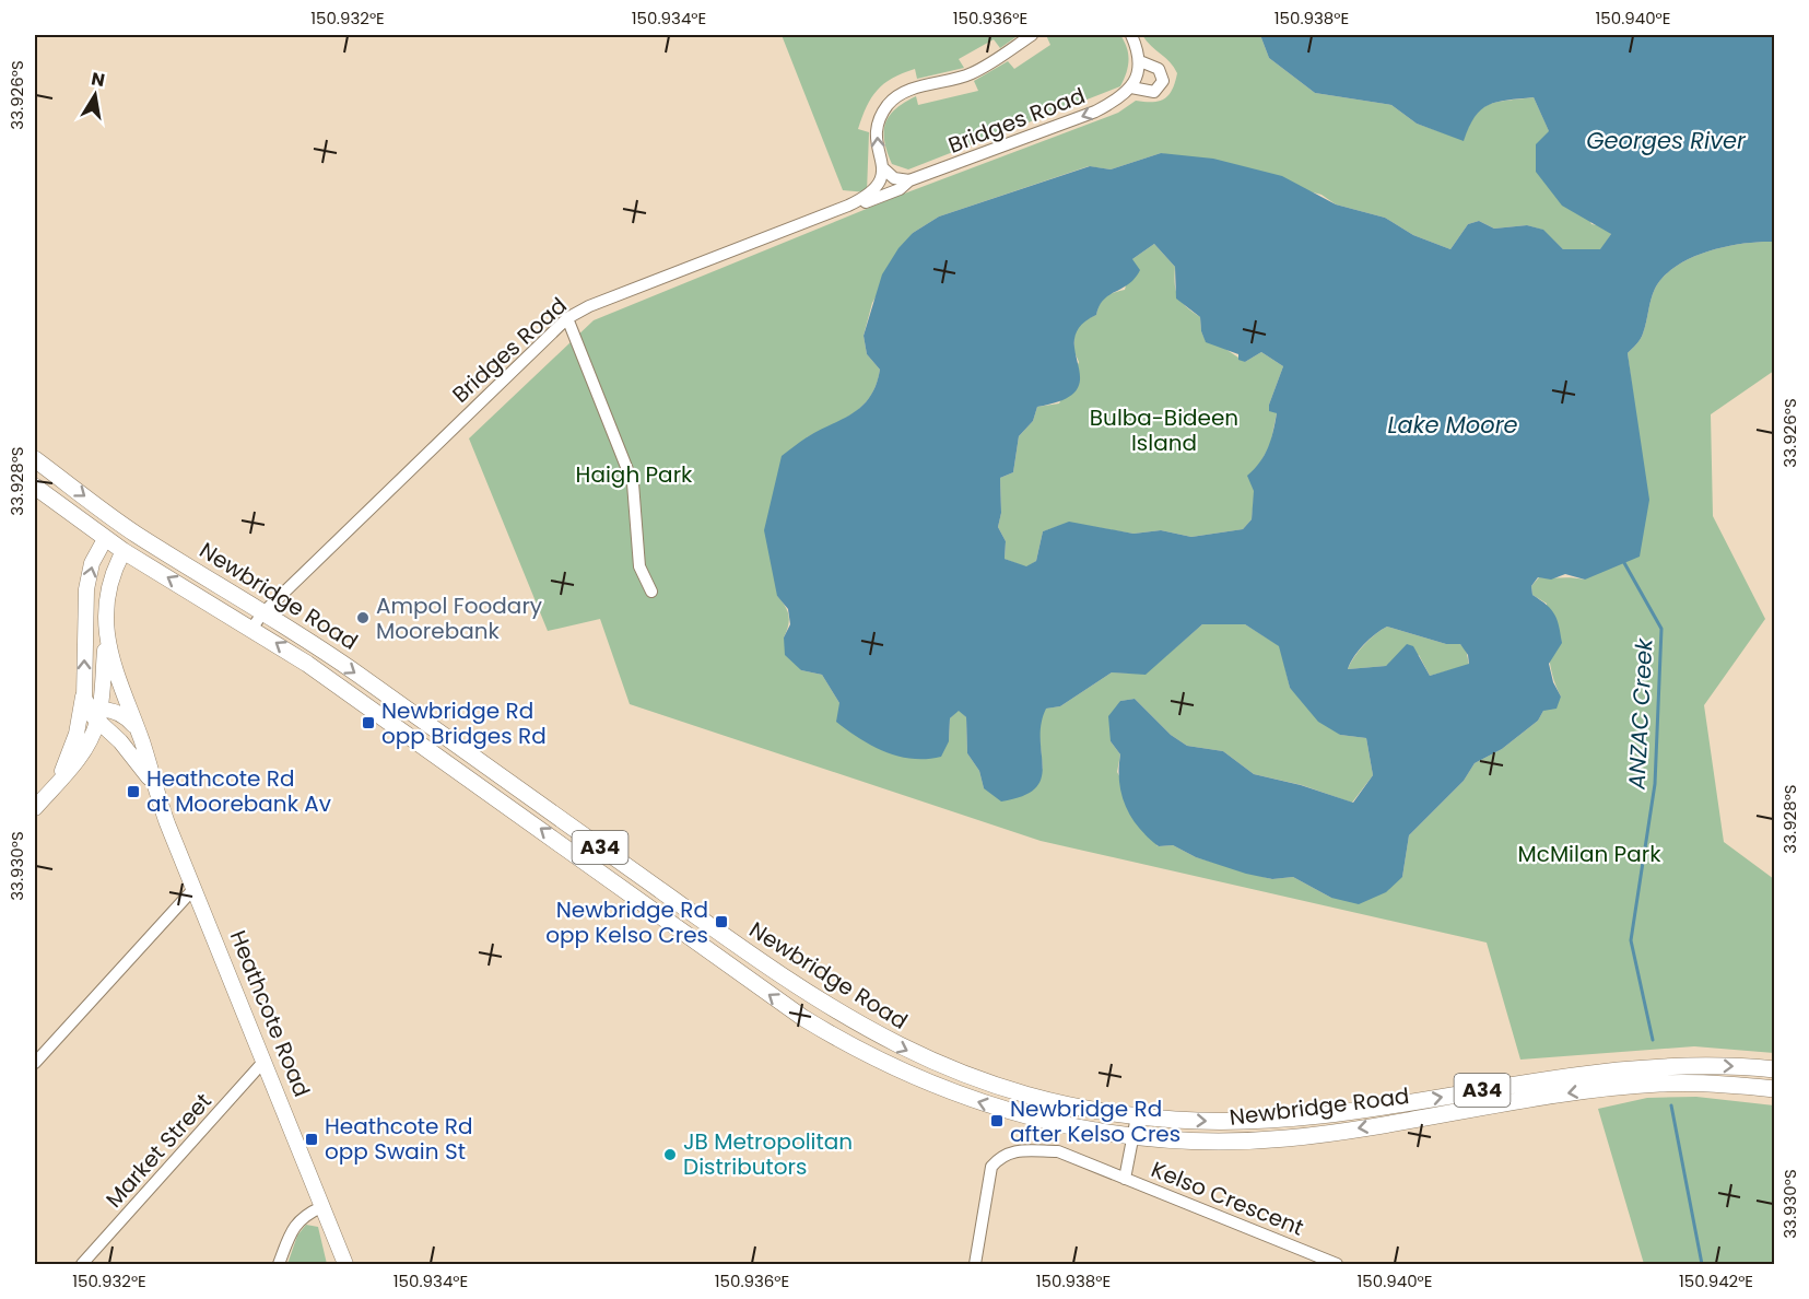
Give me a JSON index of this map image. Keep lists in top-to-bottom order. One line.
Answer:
{"streets":{"highway":["Newbridge Road","A34","Heathcote Road"],"street":["Bridges Road","Market Street","Kelso Crescent"]},"crossings":[["Bridges Road","Newbridge Road"],["Newbridge Road","Heathcote Road"],["Newbridge Road","Kelso Crescent"],["Heathcote Road","Market Street"]],"water":["Georges River","Lake Moore","ANZAC Creek"],"parks":["Bulba-Bideen Island","Haigh Park","McMilan Park"],"places":{"other":["Ampol Foodary Moorebank","JB Metropolitan Distributors"],"transit":["Newbridge Rd opp Bridges Rd","Heathcote Rd at Moorebank Av","Newbridge Rd opp Kelso Cres","Newbridge Rd after Kelso Cres","Heathcote Rd opp Swain St"]},"north":"top","coordinates":["150.932°E","150.934°E","150.936°E","150.938°E","150.940°E","33.926°S","33.928°S","33.930°S","150.942°E"]}
